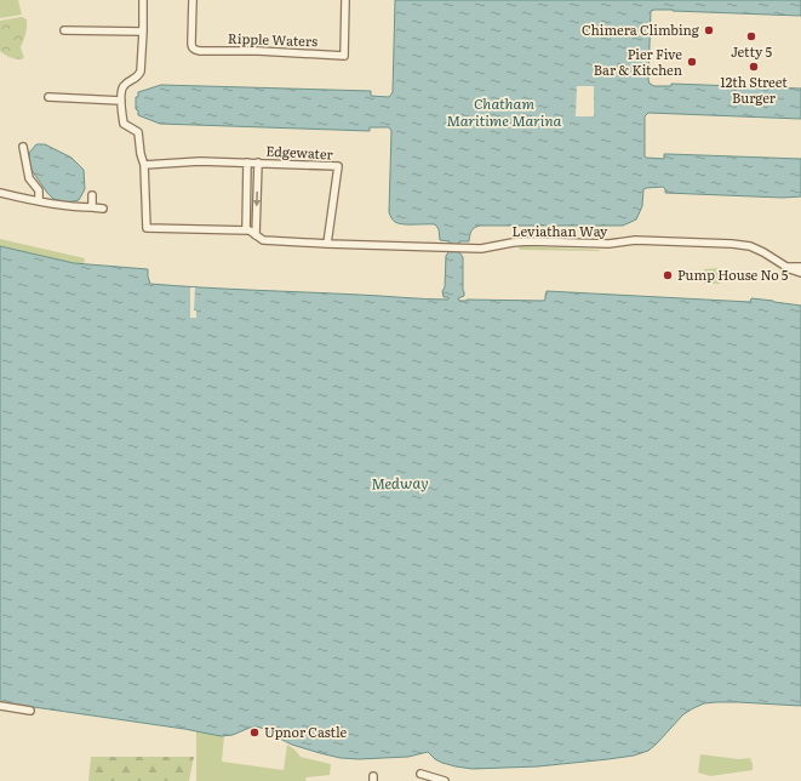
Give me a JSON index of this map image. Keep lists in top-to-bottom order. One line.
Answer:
{"streets":{"street":["Ripple Waters","Edgewater","Leviathan Way"]},"crossings":[["Edgewater","Leviathan Way"]],"water":["Chatham Maritime Marina","Medway"],"places":["Chimera Climbing","Jetty 5","Pier Five Bar & Kitchen","12th Street Burger","Pump House No 5","Upnor Castle"]}
